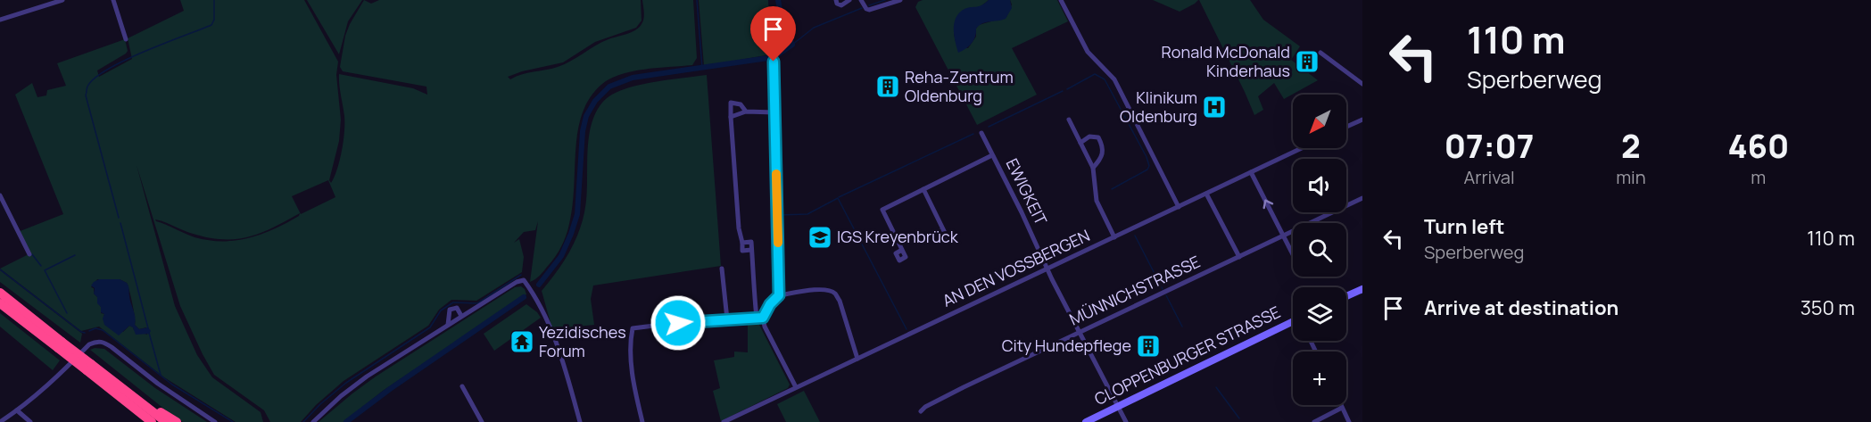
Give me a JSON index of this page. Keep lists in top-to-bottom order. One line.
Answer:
{"streets":{"main road":["CLOPPENBURGER STRASSE"],"street":["EWIGKEIT","AN DEN VOSSBERGEN","MÜNNICHSTRASSE"]},"crossings":[["EWIGKEIT","AN DEN VOSSBERGEN"],["EWIGKEIT","MÜNNICHSTRASSE"],["EWIGKEIT","CLOPPENBURGER STRASSE"]],"places":{"building":["Ronald McDonald Kinderhaus","Reha-Zentrum Oldenburg","City Hundepflege"],"hospital":["Klinikum Oldenburg"],"school or university":["IGS Kreyenbrück"],"temple":["Yezidisches Forum"]},"north":"bottom left","page":{"turn":["110 m","Sperberweg"],"map_buttons":"+","eta":["07:07","Arrival","2","min","460","m"],"list":[{"name":"Turn left","note":"Sperberweg","value":"110 m"},{"name":"Arrive at destination","value":"350 m"}]}}
